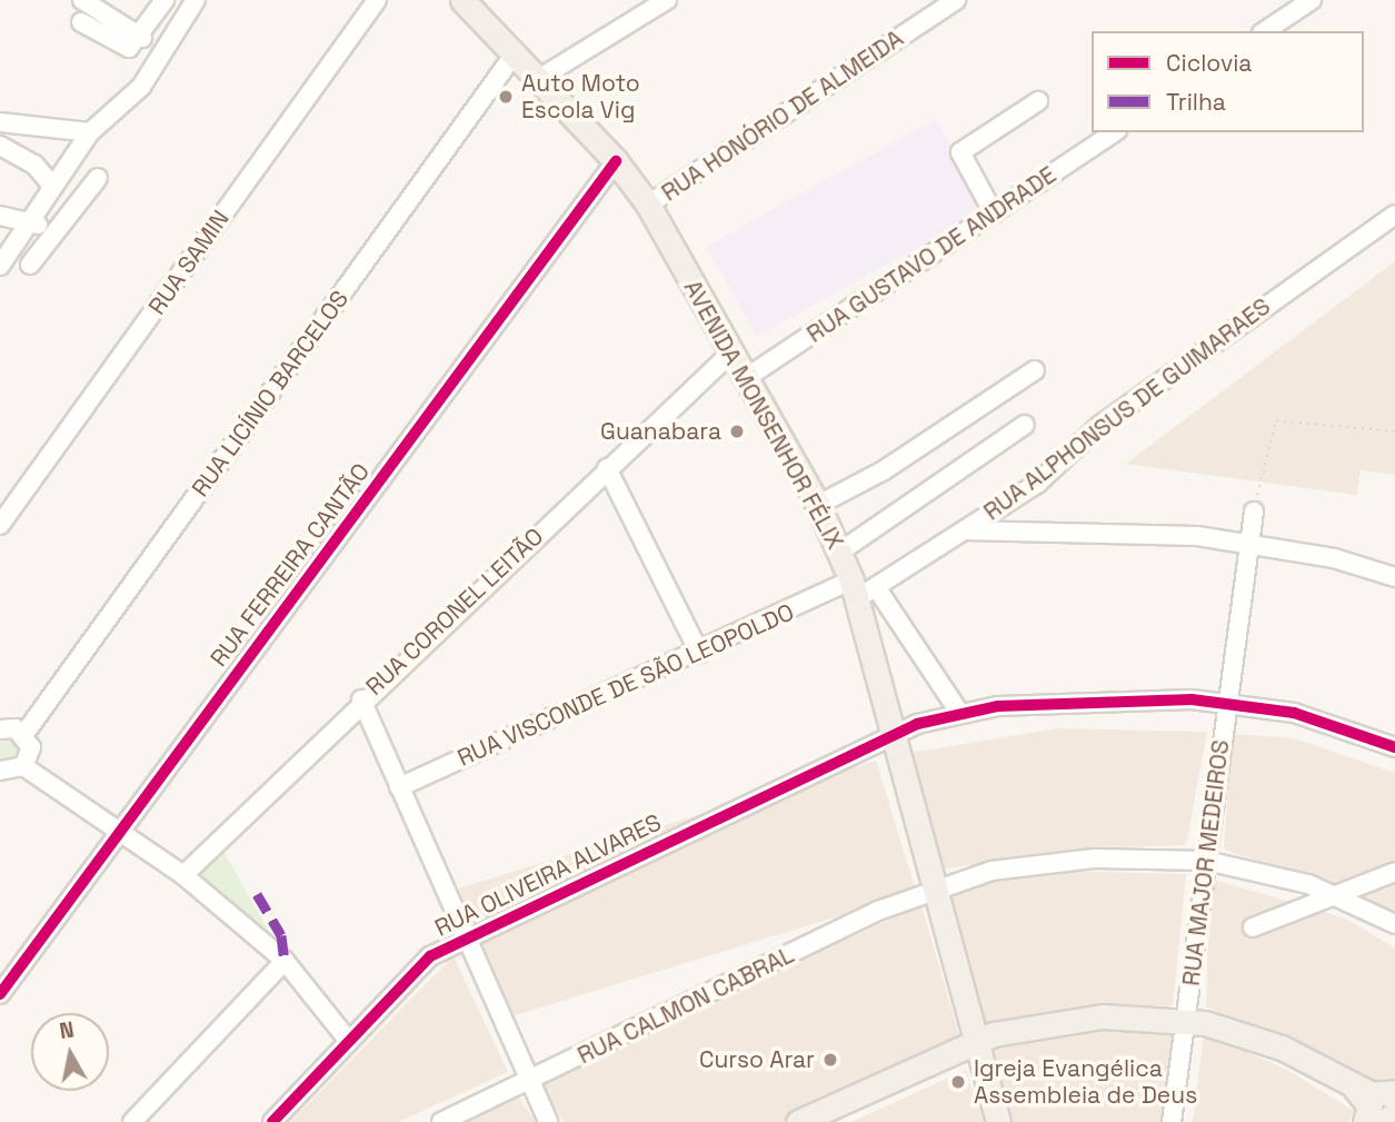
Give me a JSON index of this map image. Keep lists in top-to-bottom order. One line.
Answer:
{"streets":{"main road":["AVENIDA MONSENHOR FÉLIX"],"street":["RUA HONÓRIO DE ALMEIDA","RUA GUSTAVO DE ANDRADE","RUA SAMIN","RUA LICÍNIO BARCELOS","RUA ALPHONSUS DE GUIMARAES","RUA FERREIRA CANTÃO","RUA CORONEL LEITÃO","RUA VISCONDE DE SÃO LEOPOLDO","RUA MAJOR MEDEIROS","RUA OLIVEIRA ALVARES","RUA CALMON CABRAL"]},"crossings":[["RUA HONÓRIO DE ALMEIDA","AVENIDA MONSENHOR FÉLIX"],["RUA GUSTAVO DE ANDRADE","AVENIDA MONSENHOR FÉLIX"],["RUA LICÍNIO BARCELOS","AVENIDA MONSENHOR FÉLIX"],["RUA ALPHONSUS DE GUIMARAES","AVENIDA MONSENHOR FÉLIX"],["RUA ALPHONSUS DE GUIMARAES","RUA VISCONDE DE SÃO LEOPOLDO"],["AVENIDA MONSENHOR FÉLIX","RUA FERREIRA CANTÃO"],["AVENIDA MONSENHOR FÉLIX","RUA CORONEL LEITÃO"],["AVENIDA MONSENHOR FÉLIX","RUA VISCONDE DE SÃO LEOPOLDO"],["AVENIDA MONSENHOR FÉLIX","RUA OLIVEIRA ALVARES"],["AVENIDA MONSENHOR FÉLIX","RUA CALMON CABRAL"],["RUA MAJOR MEDEIROS","RUA OLIVEIRA ALVARES"],["RUA MAJOR MEDEIROS","RUA CALMON CABRAL"]],"places":["Auto Moto Escola Vig","Guanabara","Curso Arar","Igreja Evangélica Assembleia de Deus"],"legend":["Ciclovia","Trilha"],"north":"top"}
